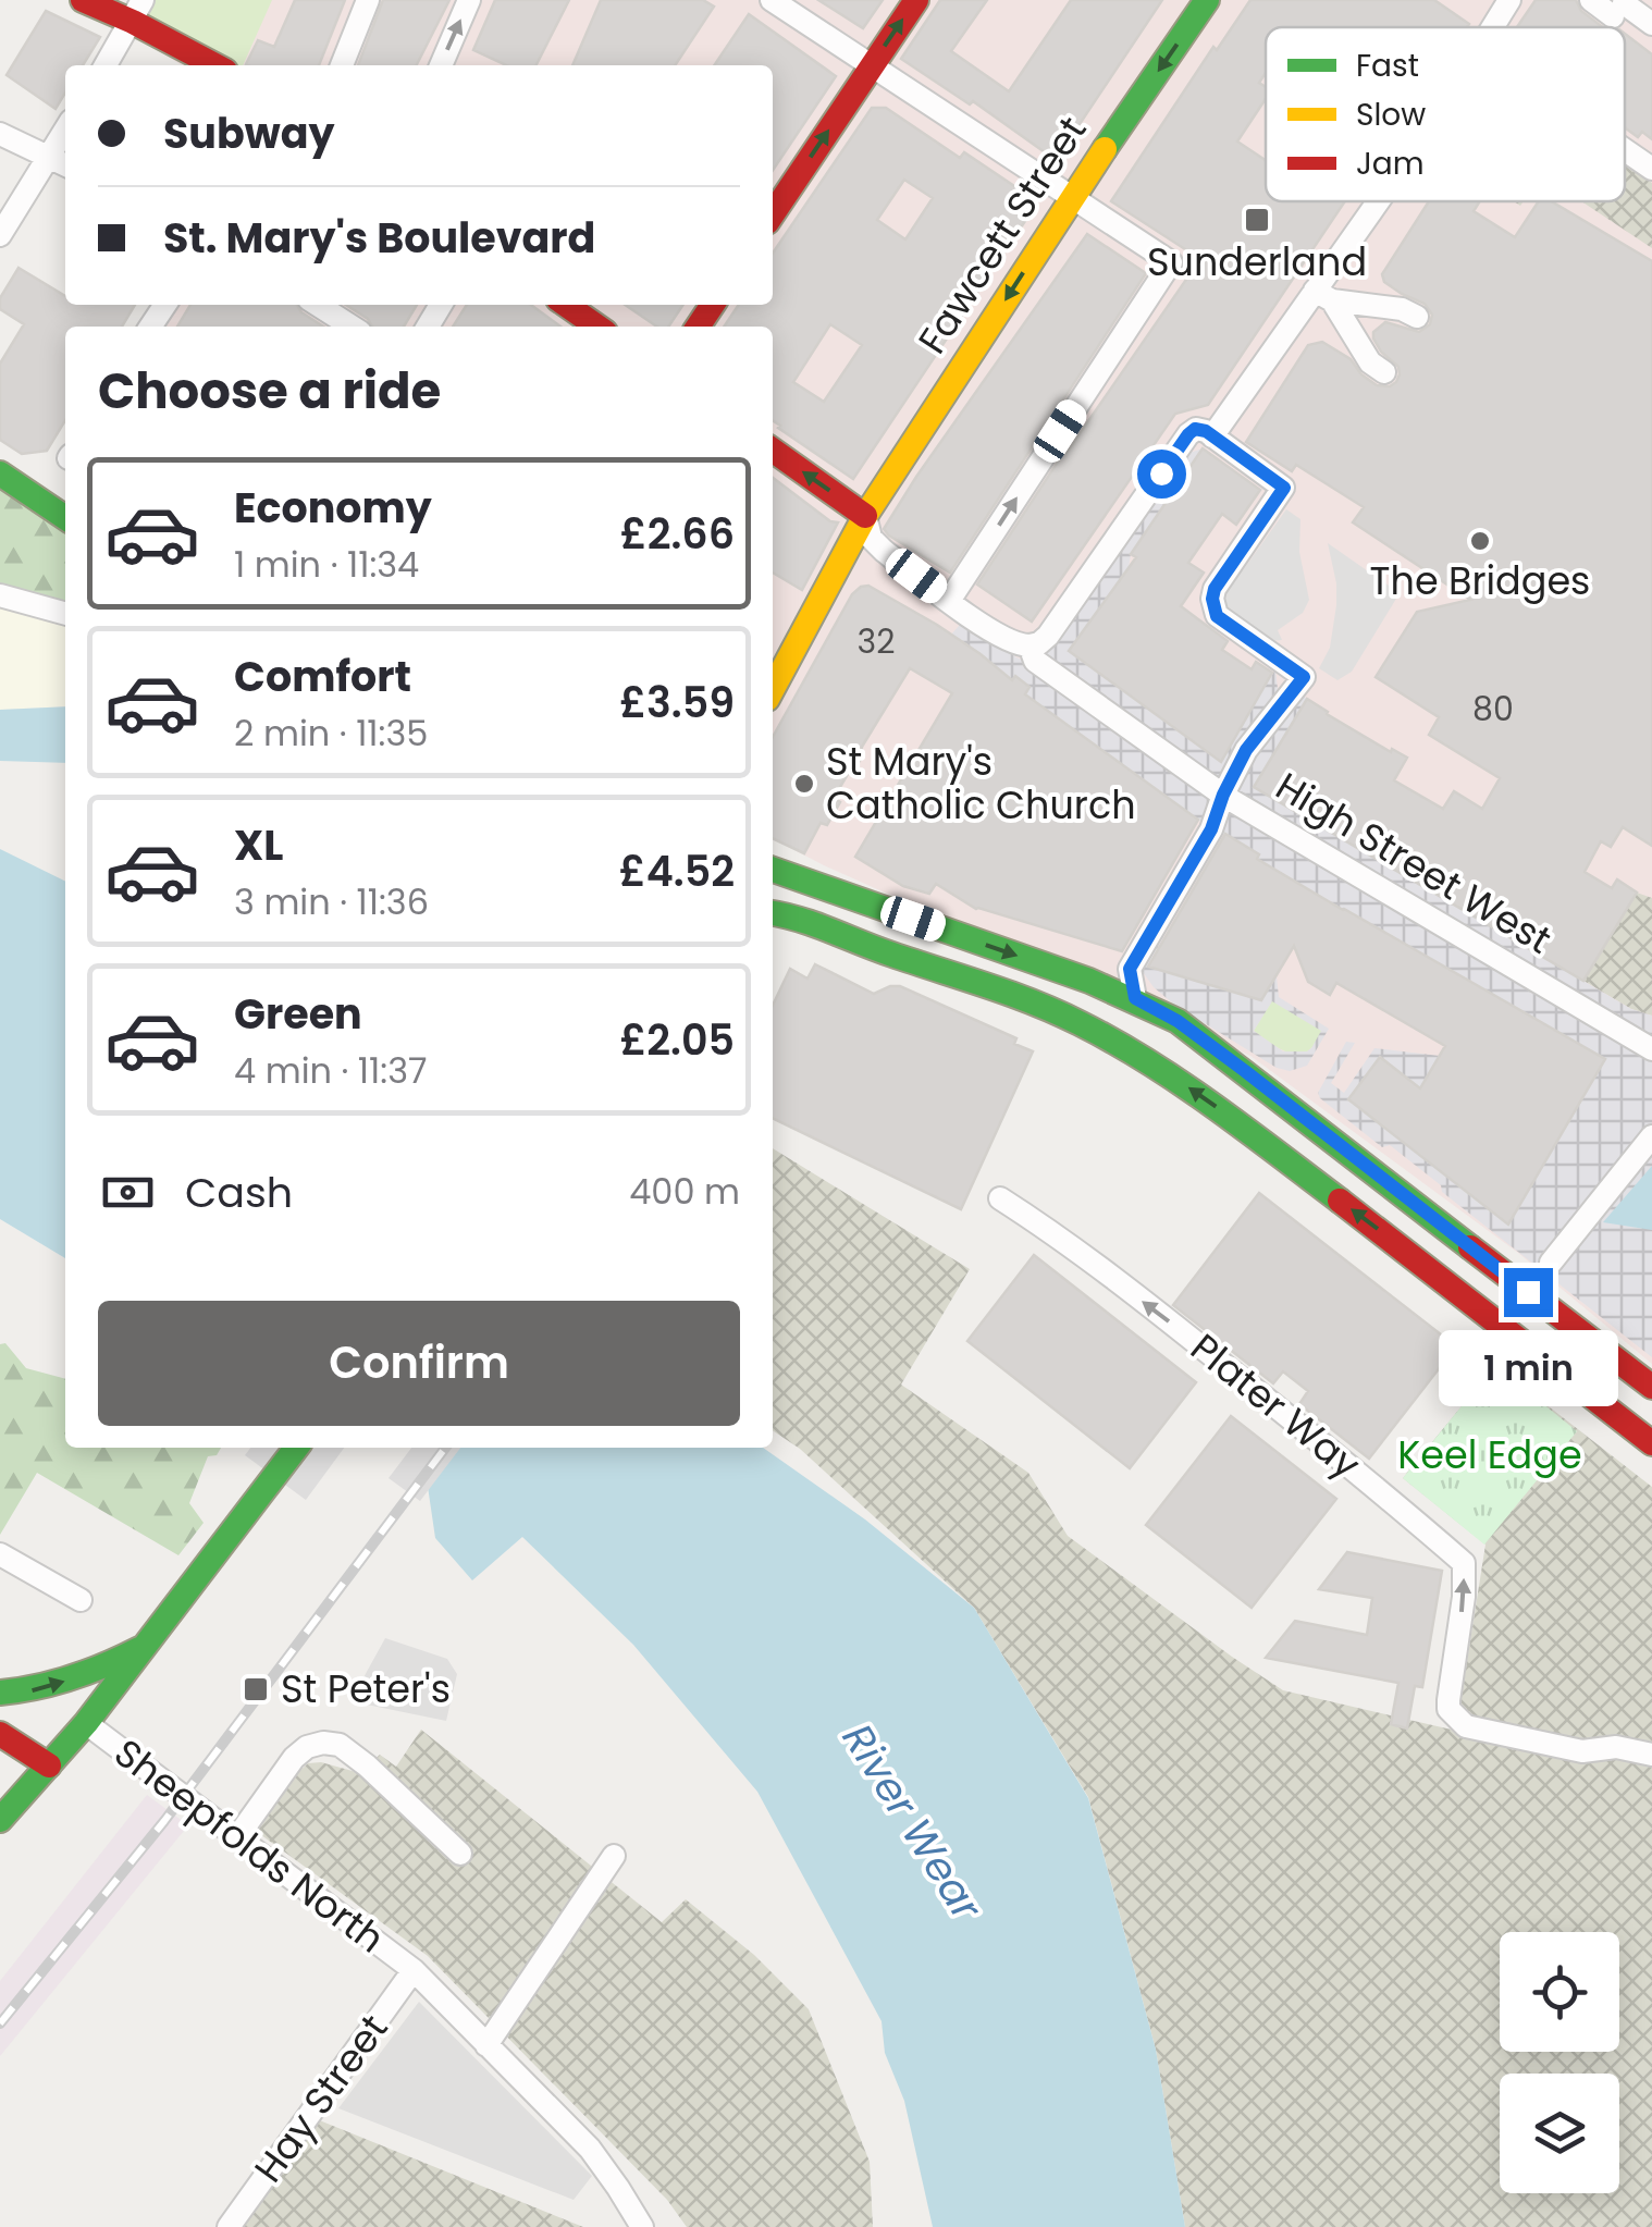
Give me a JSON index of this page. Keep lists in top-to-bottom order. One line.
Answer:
{"streets":{"main road":["Fawcett Street","High Street West"],"street":["Plater Way","Sheepfolds North","Hay Street"]},"crossings":[["Fawcett Street","High Street West"],["Sheepfolds North","Hay Street"]],"one_way":["Fawcett Street","Plater Way"],"water":["River Wear"],"parks":["Keel Edge"],"places":{"transit":["Sunderland","St Peter's"],"other":["The Bridges","St Mary's Catholic Church"]},"house_numbers":["32","80"],"legend":["Fast","Slow","Jam"],"page":{"banner":["Subway","St. Mary's Boulevard"],"heading":"Choose a ride","list":[{"name":"Economy","note":"1 min · 11:34","value":"£2.66"},{"name":"Comfort","note":"2 min · 11:35","value":"£3.59"},{"name":"XL","note":"3 min · 11:36","value":"£4.52"},{"name":"Green","note":"4 min · 11:37","value":"£2.05"}],"pay":["Cash","400 m"],"buttons":"Confirm","bubble":"1 min"}}
